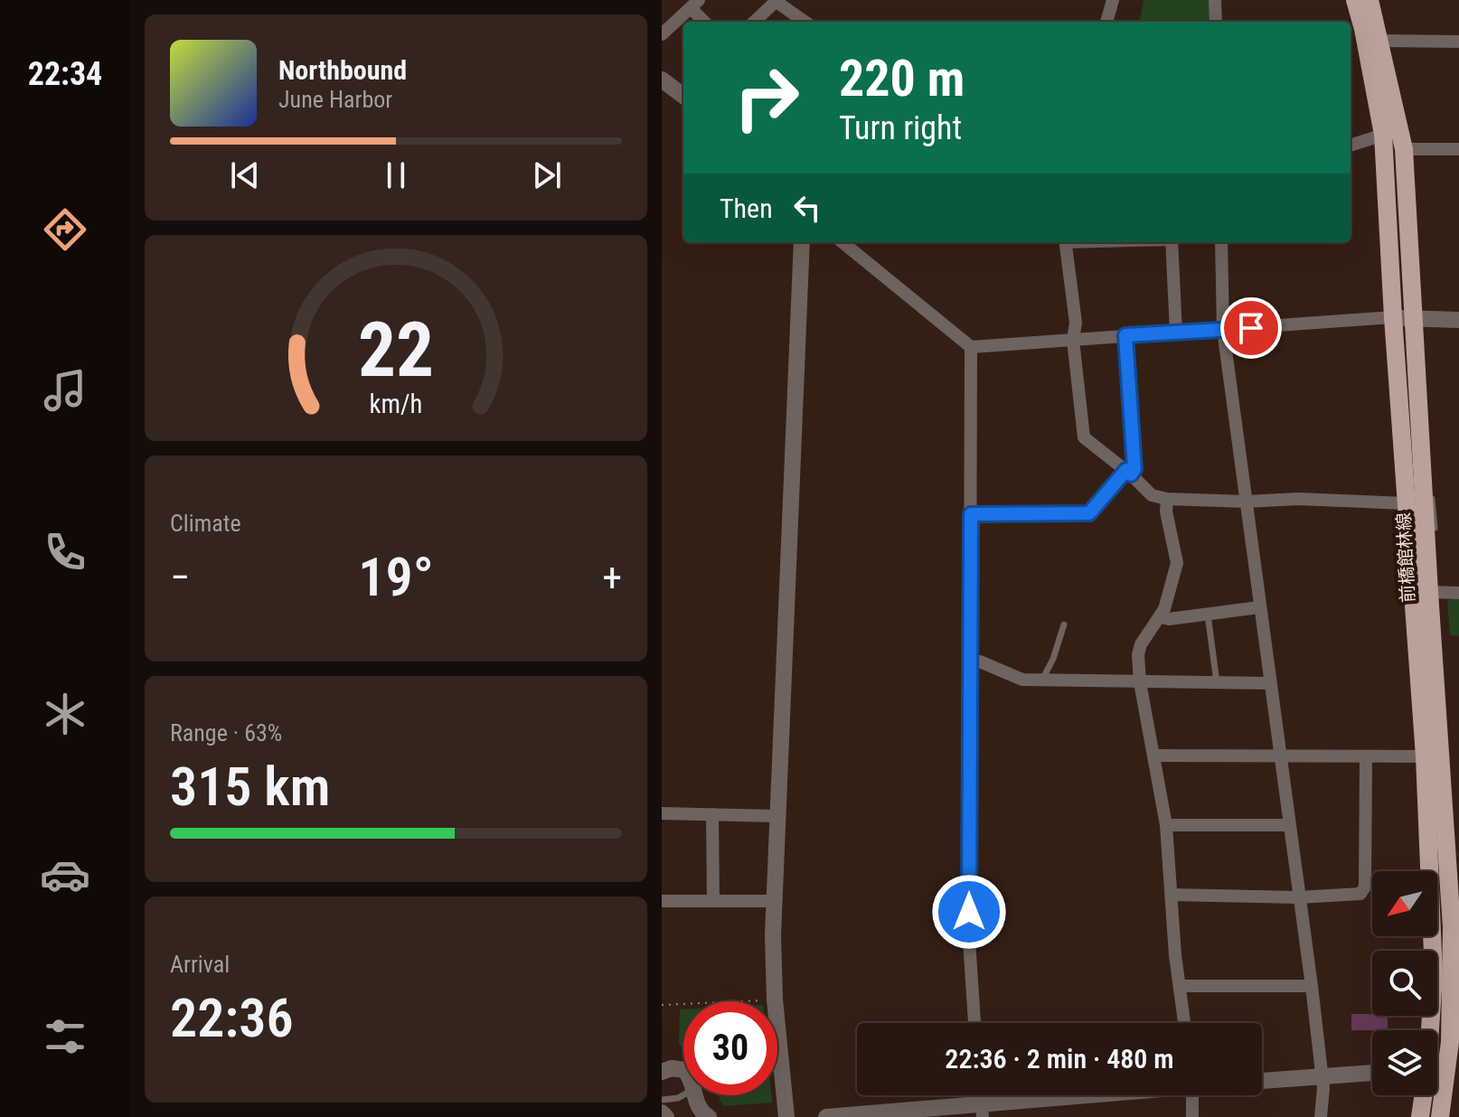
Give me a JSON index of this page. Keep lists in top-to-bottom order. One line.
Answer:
{"streets":{"main road":["前橋館林線"]},"north":"bottom left","page":{"tabs":"22:34","turn":["220 m","Turn right"],"song":["Northbound","June Harbor"],"then":"Then","tile":["Climate",["Range · 63%","315 km"],["Arrival","22:36"]],"heat":["−","19°","+"],"limit":"30","trip":"22:36 · 2 min · 480 m","gauge":["22","km/h"]}}
